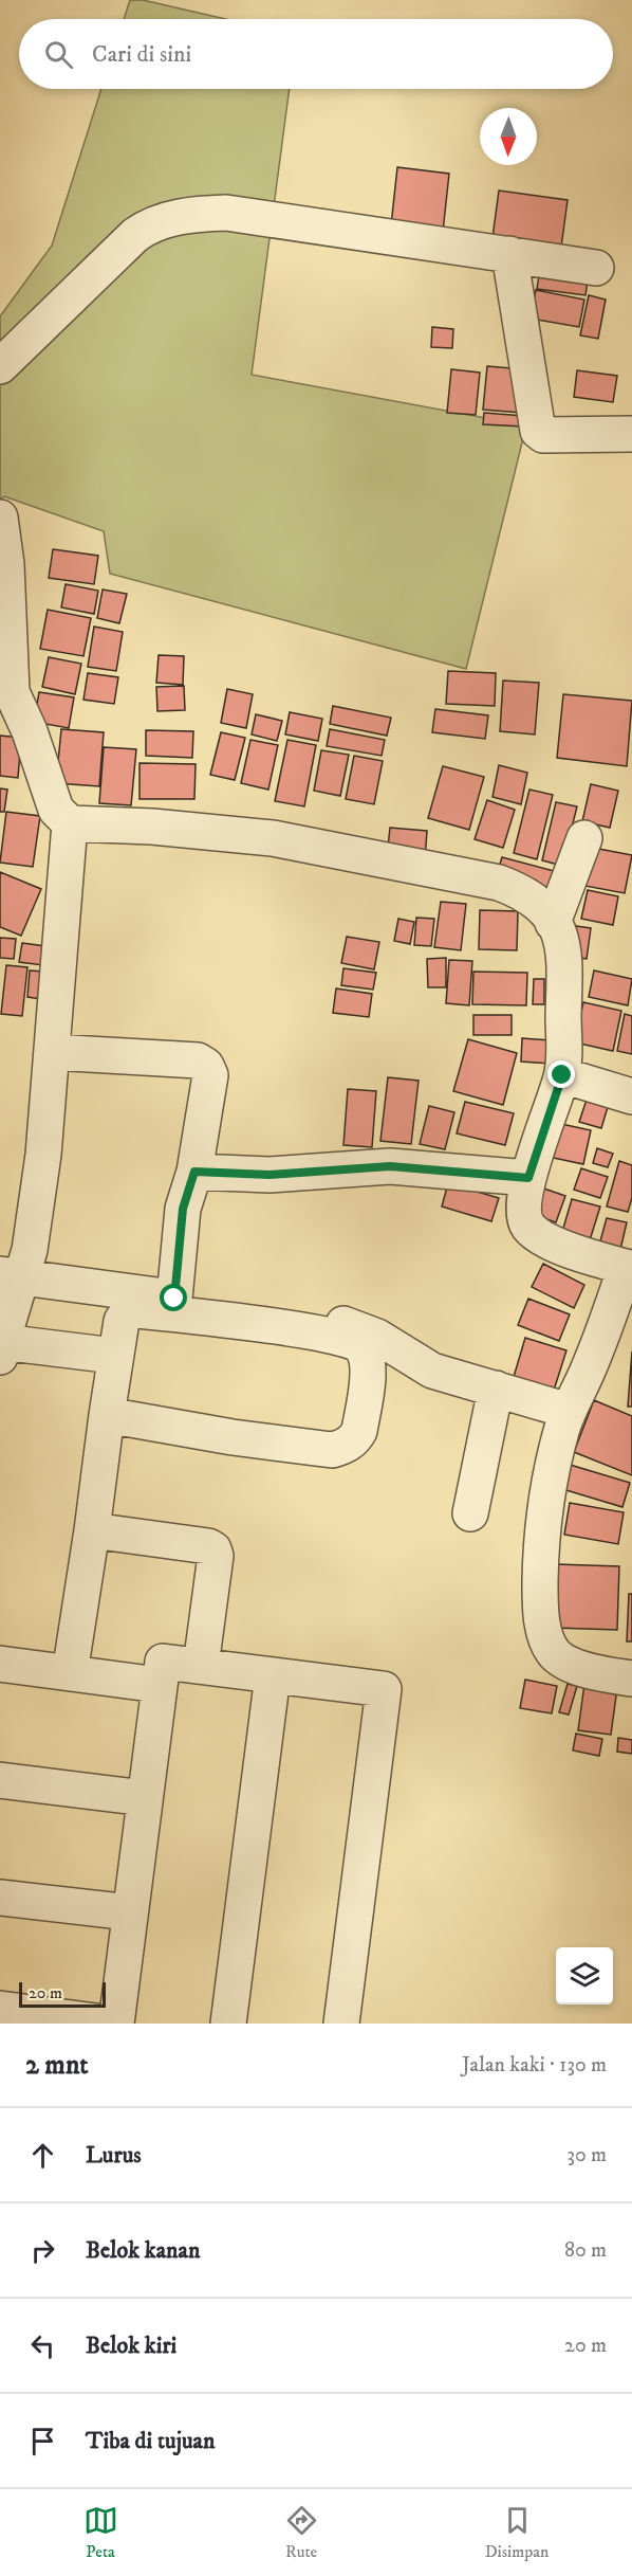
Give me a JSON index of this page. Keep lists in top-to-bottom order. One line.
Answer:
{"scale_bar":"20 m","north":"bottom","page":{"search":"Cari di sini","scale":"20 m","heading":["2 mnt","Jalan kaki · 130 m"],"list":[["Lurus","30 m"],["Belok kanan","80 m"],["Belok kiri","20 m"],"Tiba di tujuan"],"nav":["Peta","Rute","Disimpan"]}}
